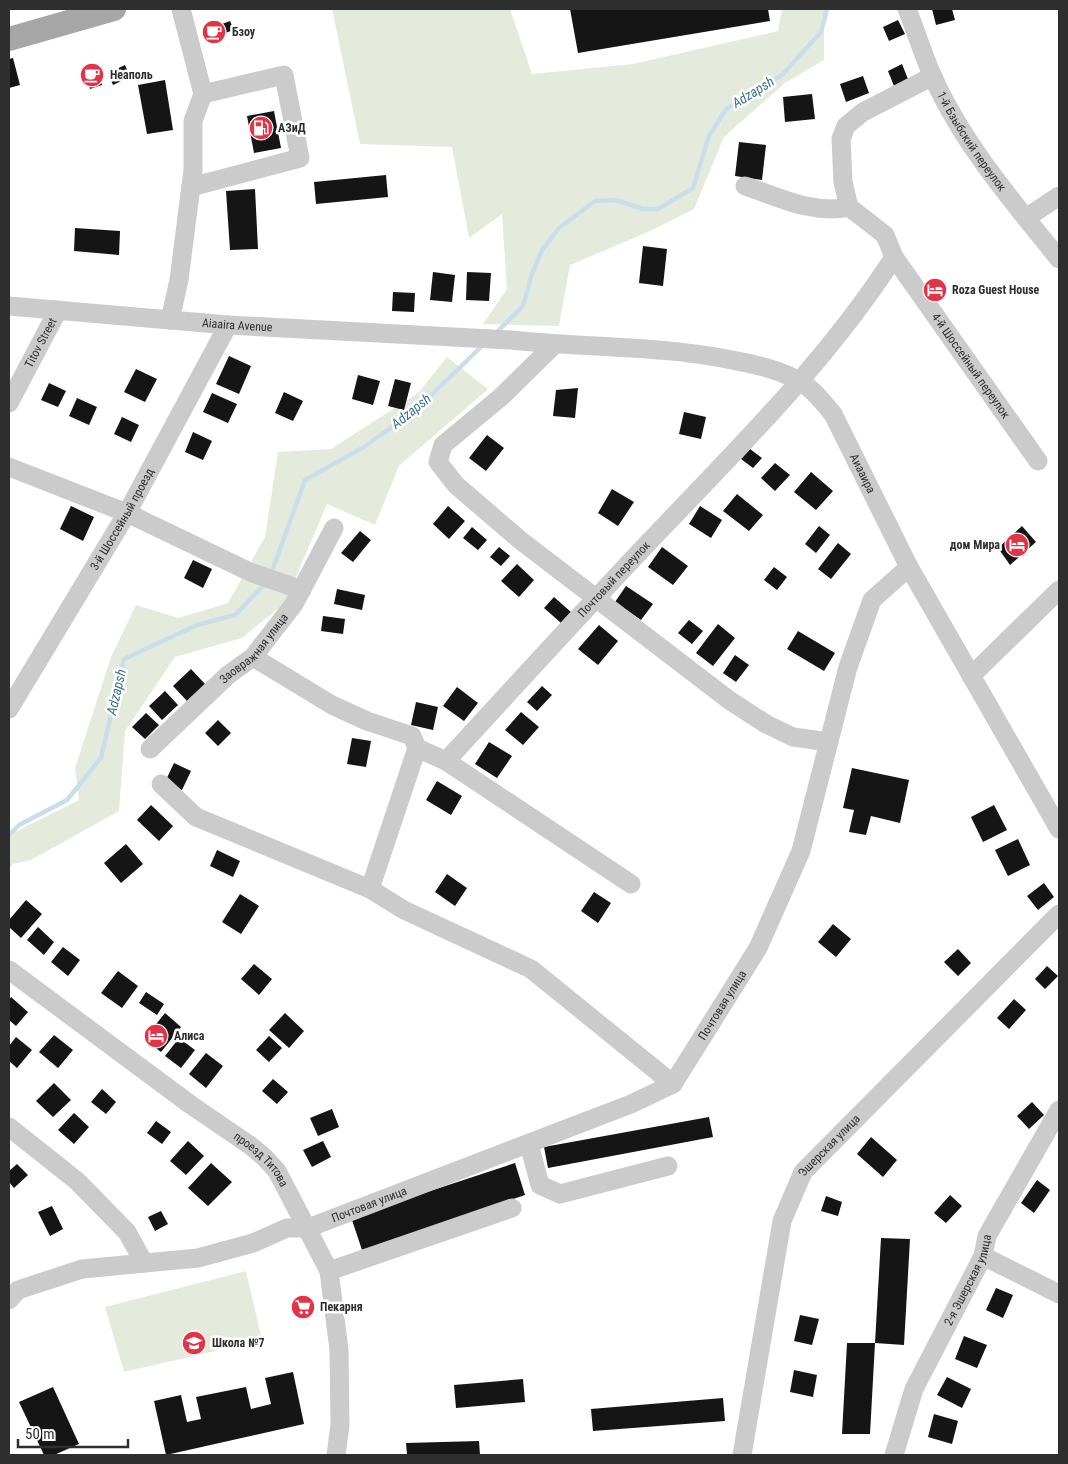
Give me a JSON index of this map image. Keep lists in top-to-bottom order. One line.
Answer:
{"streets":{"street":["1-й Бзыбский переулок","Aiaaira Avenue","Titov Street","4-й Шоссейный переулок","Аиааира","3-й Шоссейный проезд","Почтовый переулок","Заовражная улица","Почтовая улица","Эшерская улица","проезд Титова","2-я Эшерская улица"]},"crossings":[["Aiaaira Avenue","Titov Street"],["Aiaaira Avenue","Аиааира"],["Aiaaira Avenue","3-й Шоссейный проезд"],["4-й Шоссейный переулок","Почтовый переулок"],["Аиааира","Почтовый переулок"],["Аиааира","Почтовая улица"],["Почтовая улица","проезд Титова"]],"water":["Adzapsh"],"places":{"cafe":["Бзоу","Неаполь"],"fuel station":["АЗиД"],"hotel":["Roza Guest House","дом Мира","Алиса"],"supermarket":["Пекарня"],"school or university":["Школа №7"]},"scale_bar":"50 m"}
